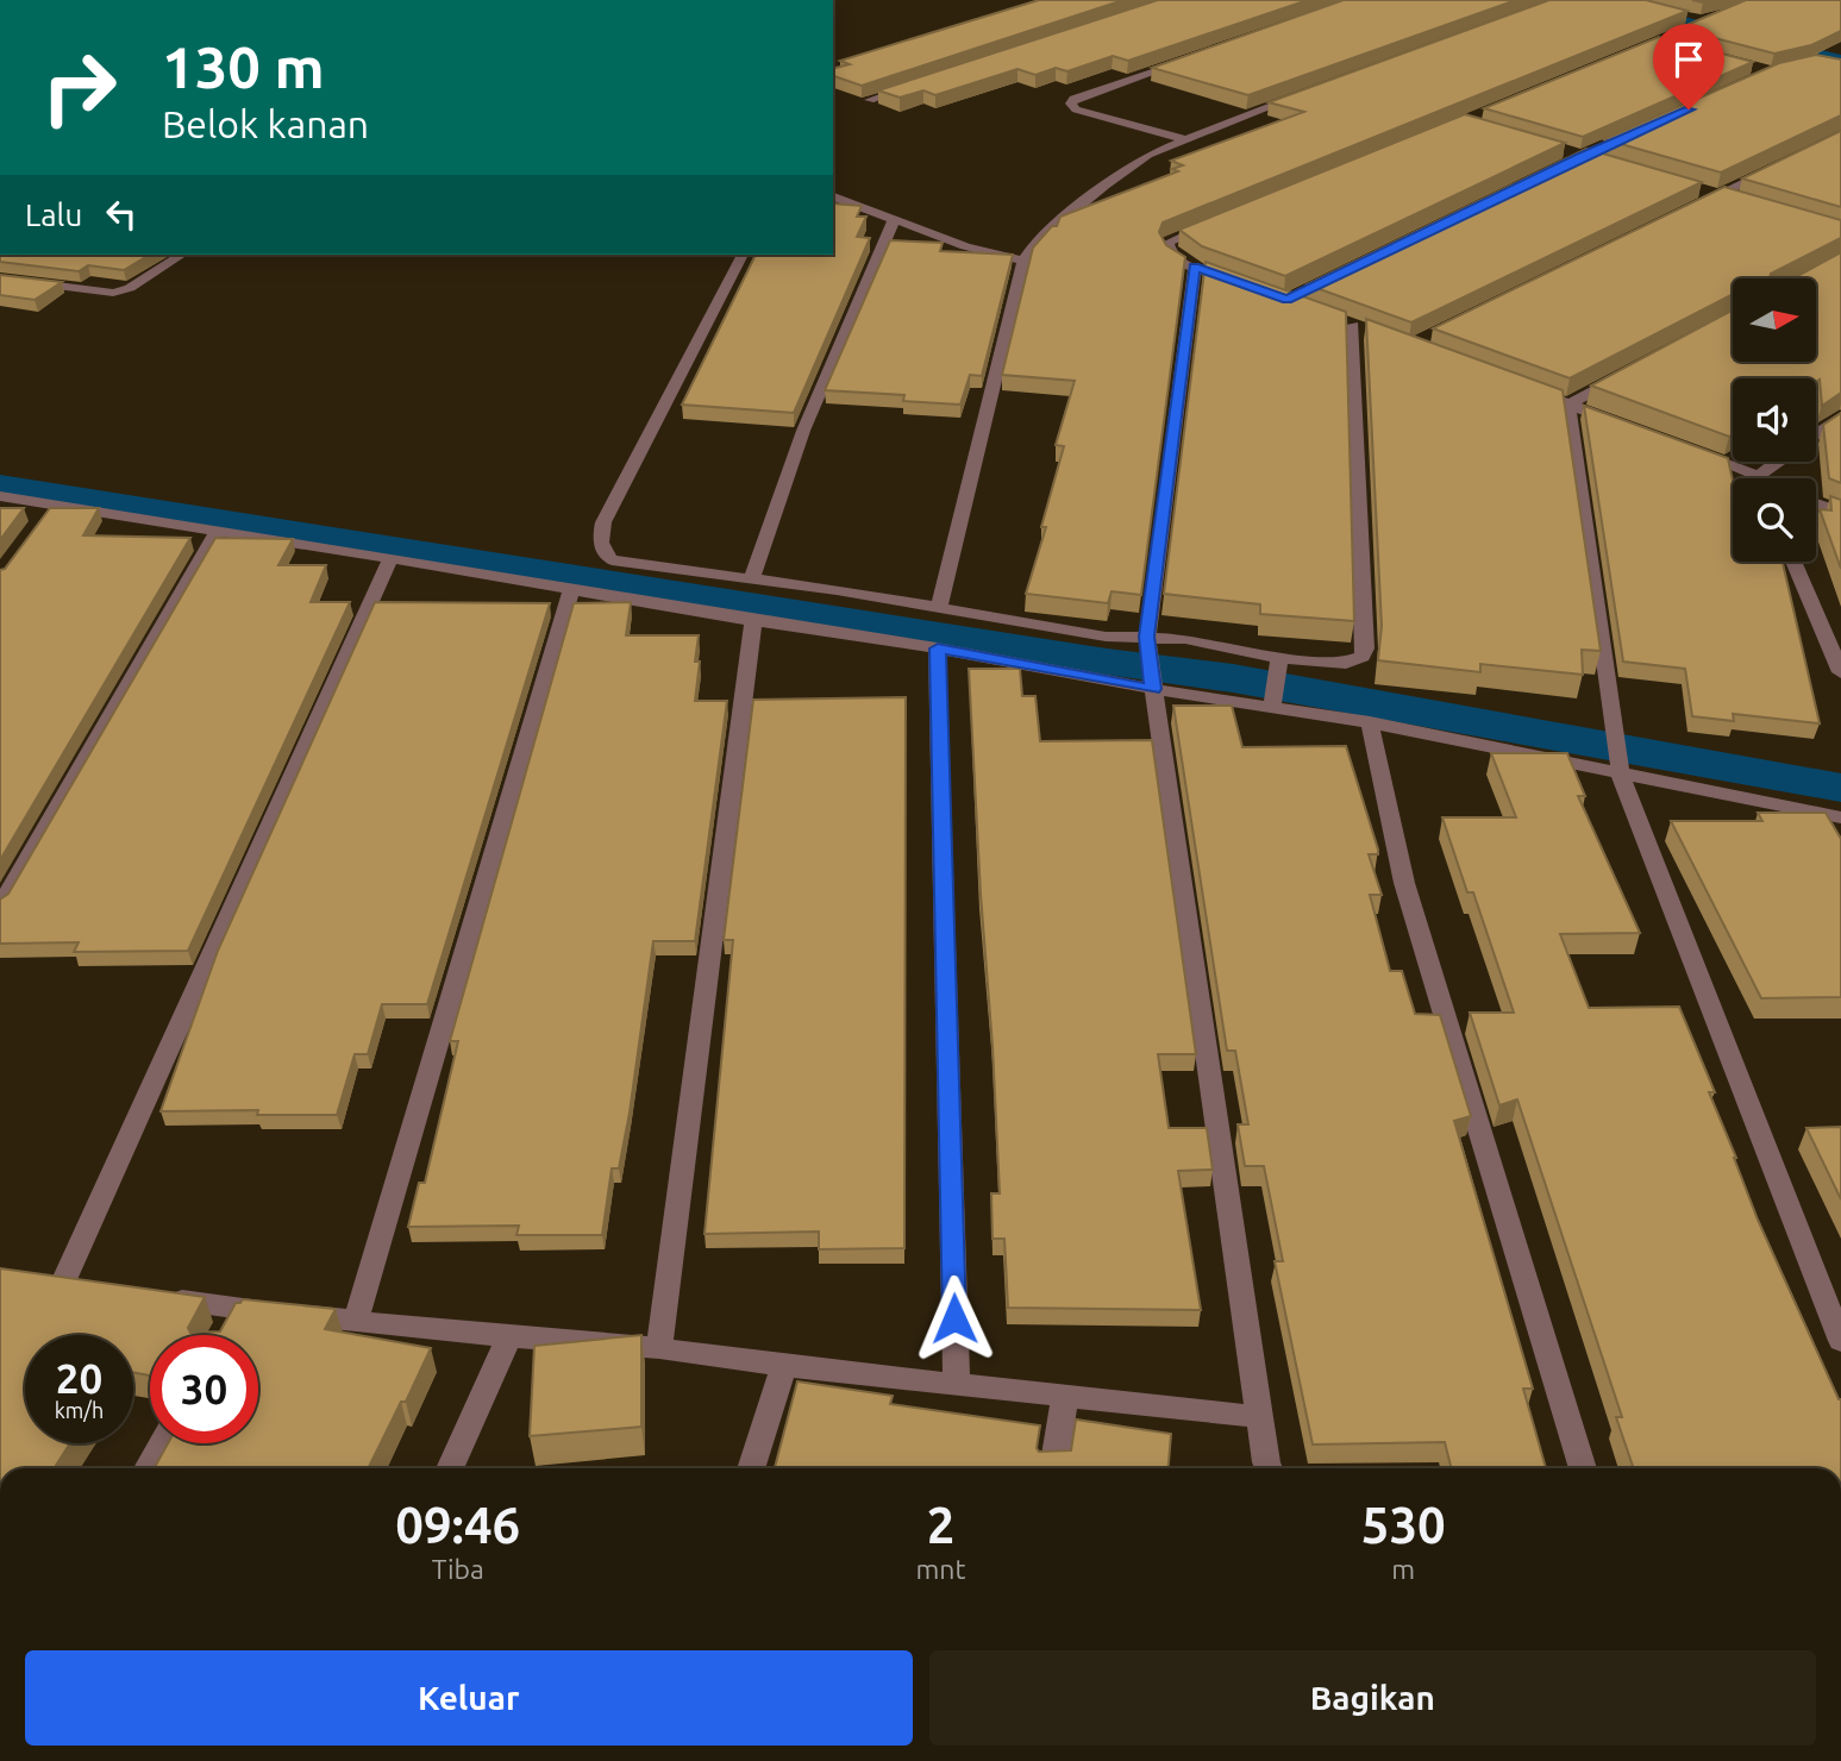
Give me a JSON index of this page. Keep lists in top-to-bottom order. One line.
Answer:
{"north":"right","page":{"turn":["130 m","Belok kanan"],"then":"Lalu","speed":"20 km/h","limit":"30","eta":["09:46","Tiba","2","mnt","530","m"],"buttons":["Keluar","Bagikan"]}}
